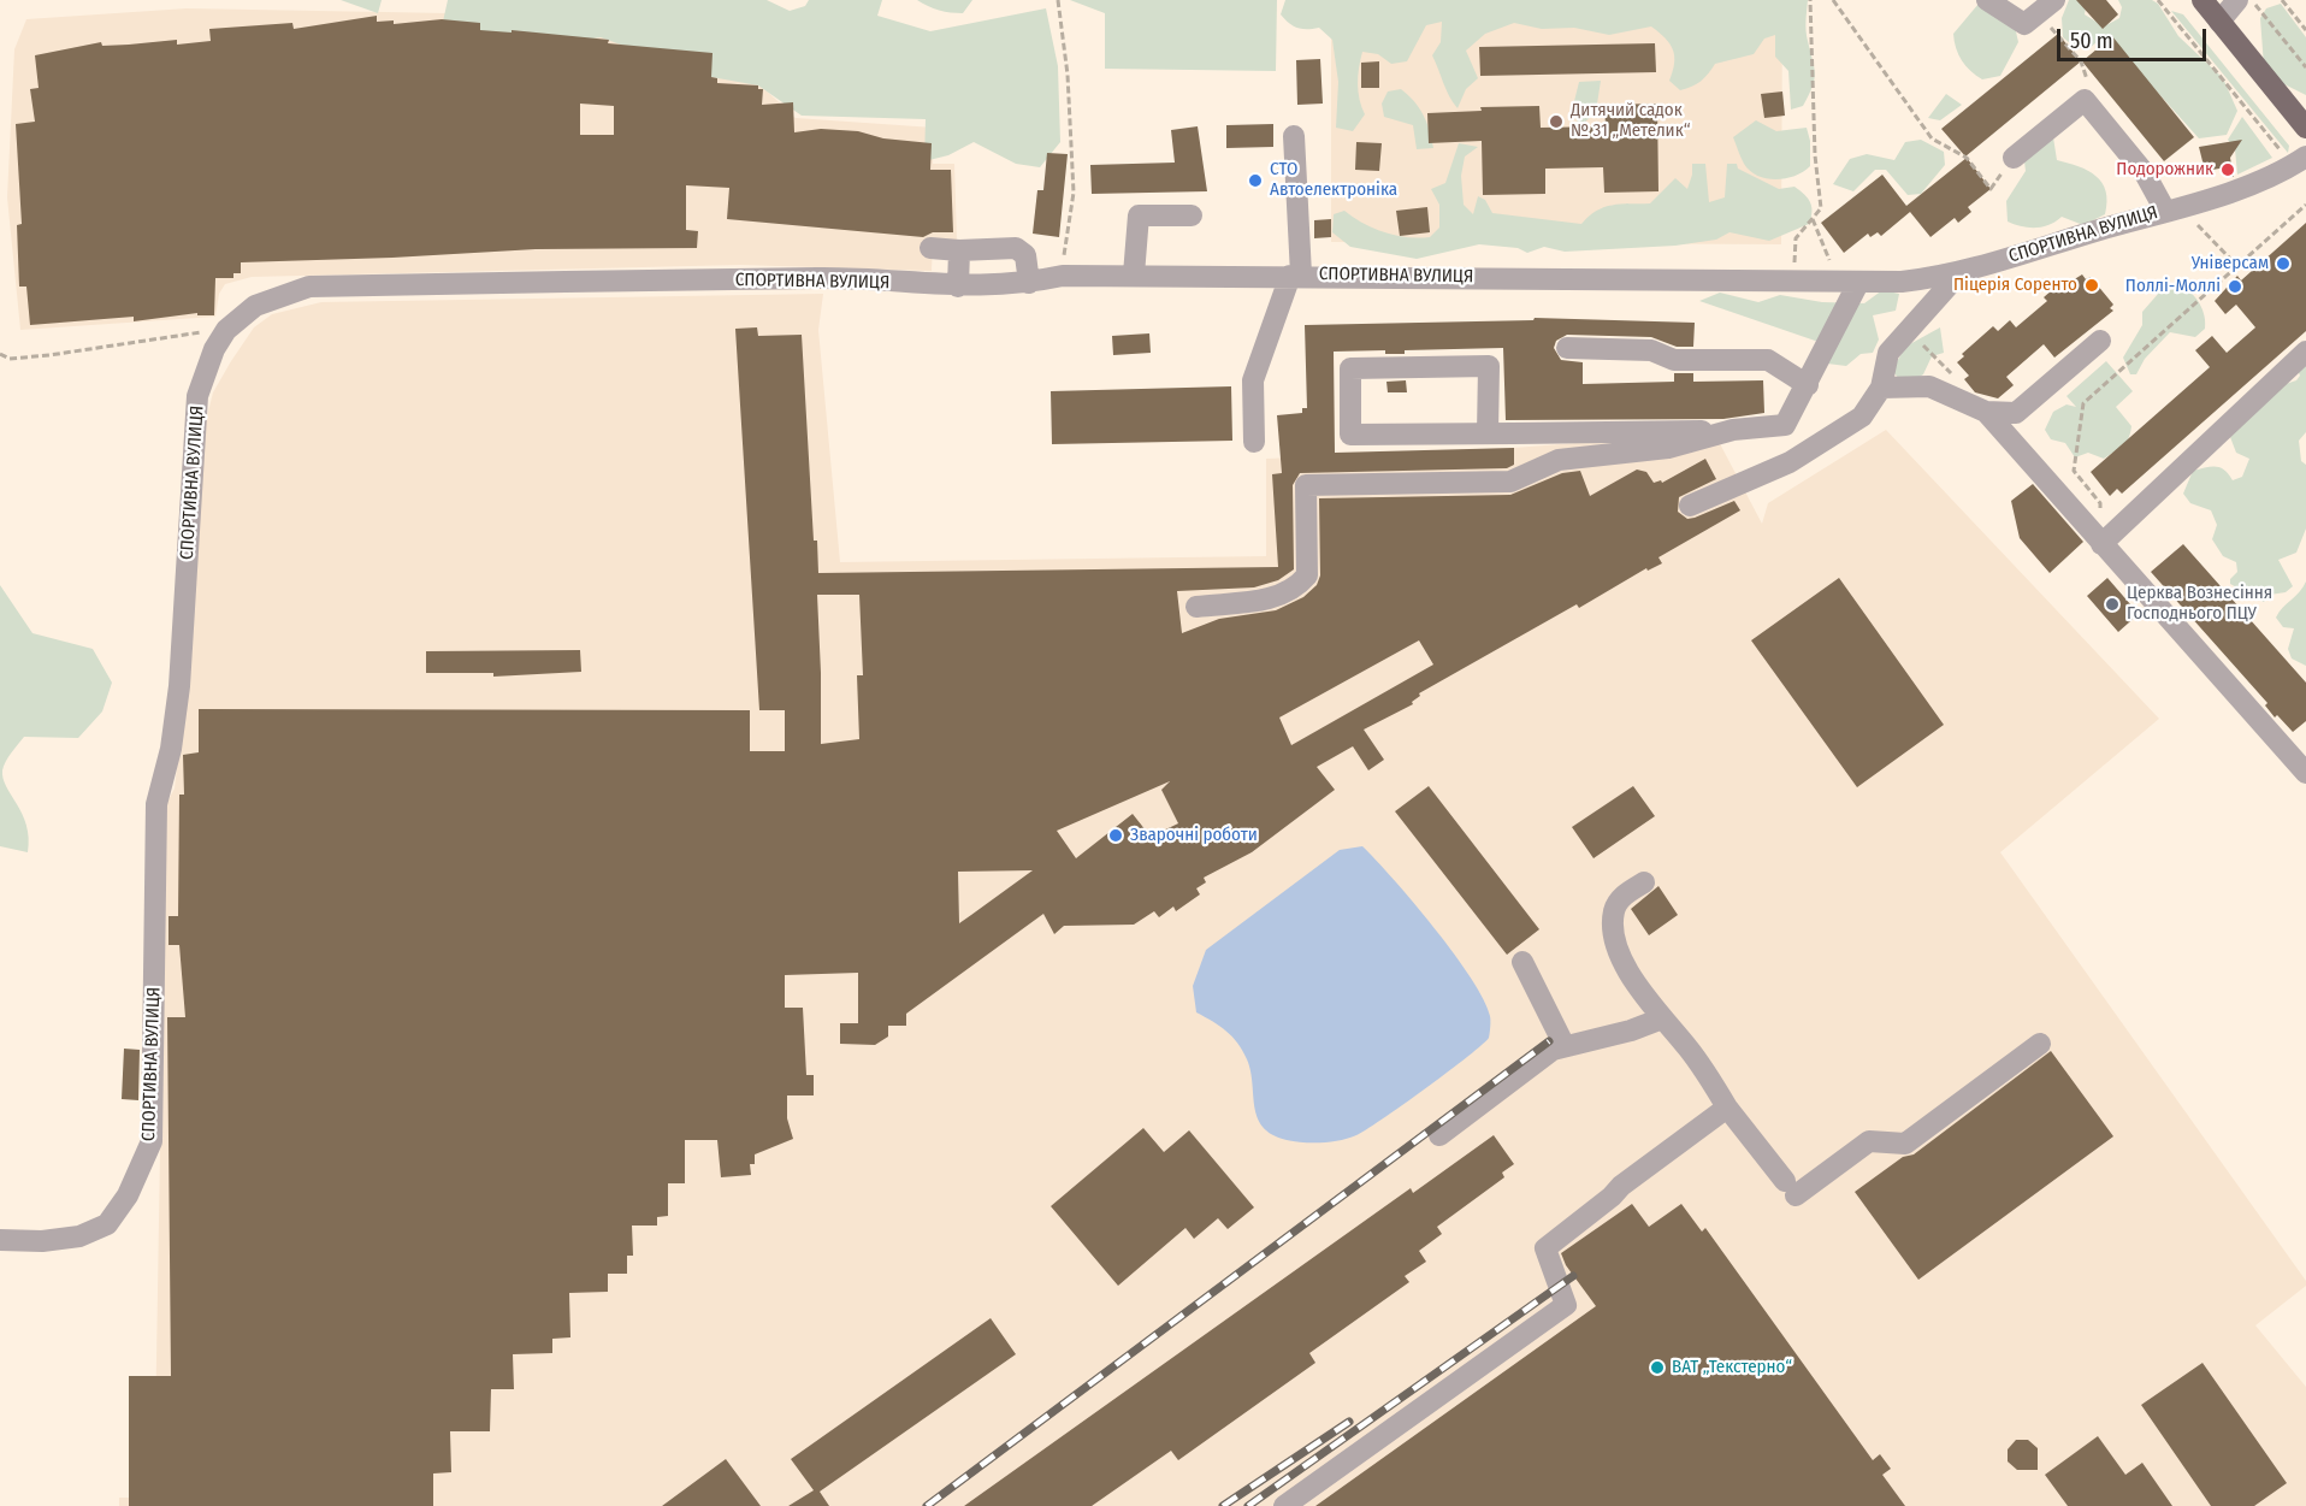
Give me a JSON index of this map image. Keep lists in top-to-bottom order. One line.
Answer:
{"streets":{"street":["СПОРТИВНА ВУЛИЦЯ"]},"places":["Дитячий садок № 31 „Метелик“","Подорожник","СТО Автоелектроніка","Універсам","Піцерія Соренто","Поллі-Моллі","Церква Вознесіння Господнього ПЦУ","Зварочні роботи","ВАТ „Текстерно“"],"scale_bar":"50 m"}
